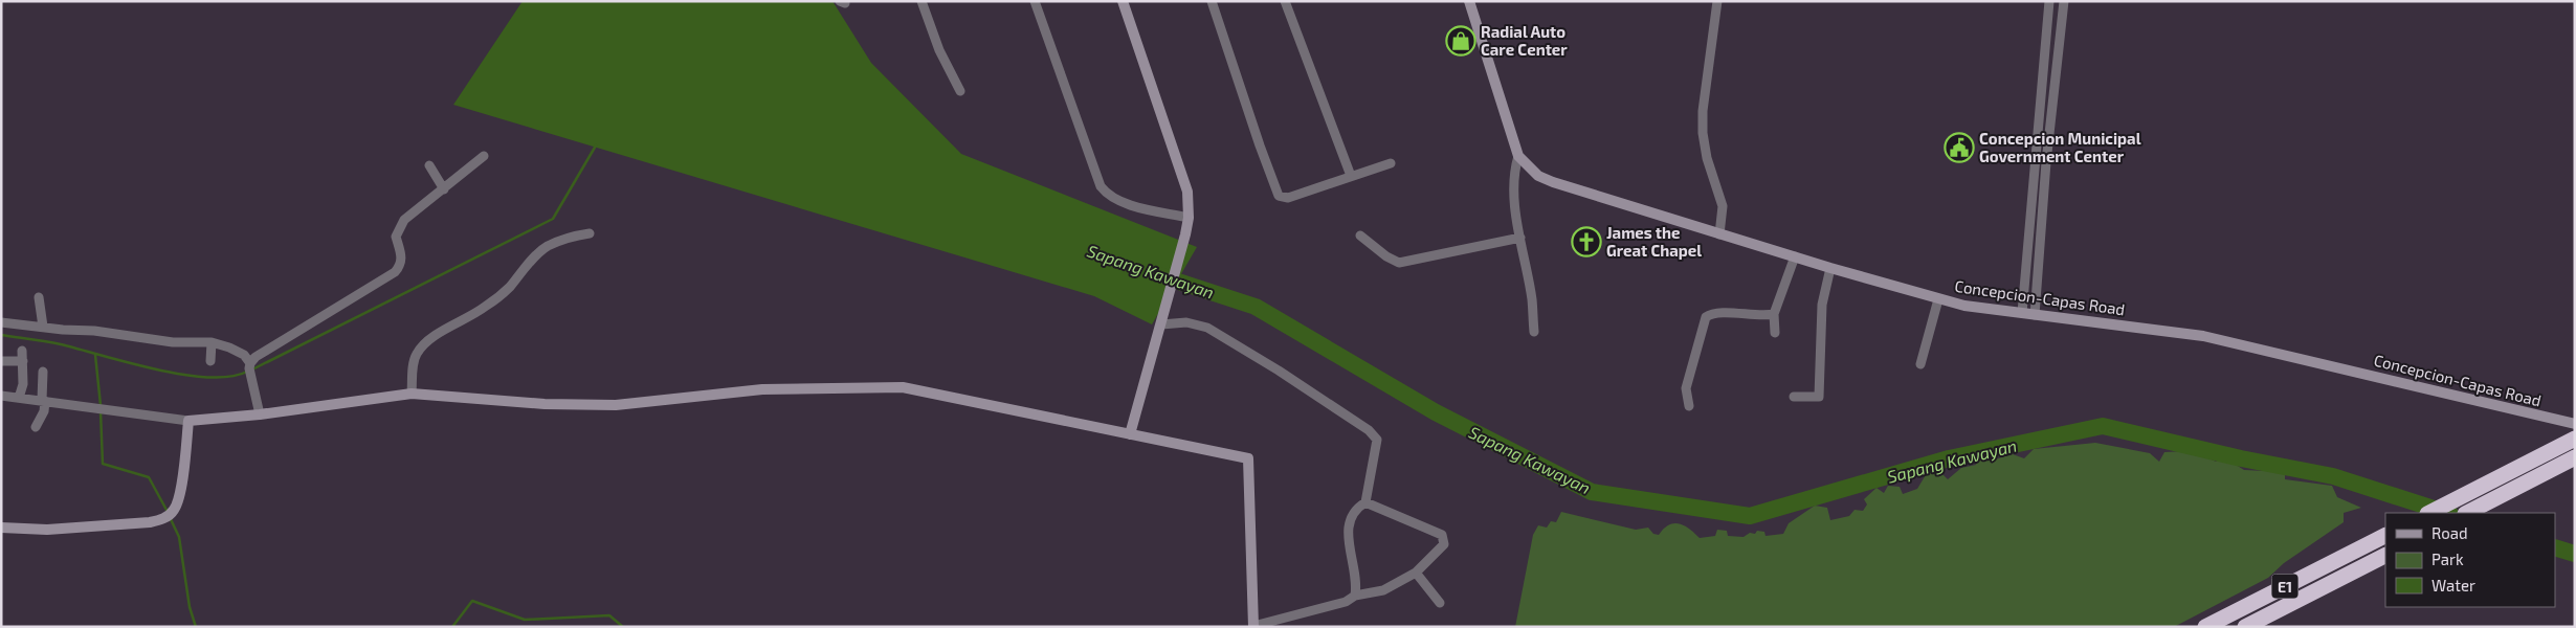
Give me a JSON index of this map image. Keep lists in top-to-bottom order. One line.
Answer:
{"streets":{"highway":["E1"],"street":["Concepcion-Capas Road"]},"water":["Sapang Kawayan"],"places":{"shop":["Radial Auto Care Center"],"public building":["Concepcion Municipal Government Center"],"church":["James the Great Chapel"]},"legend":["Road","Park","Water"]}
